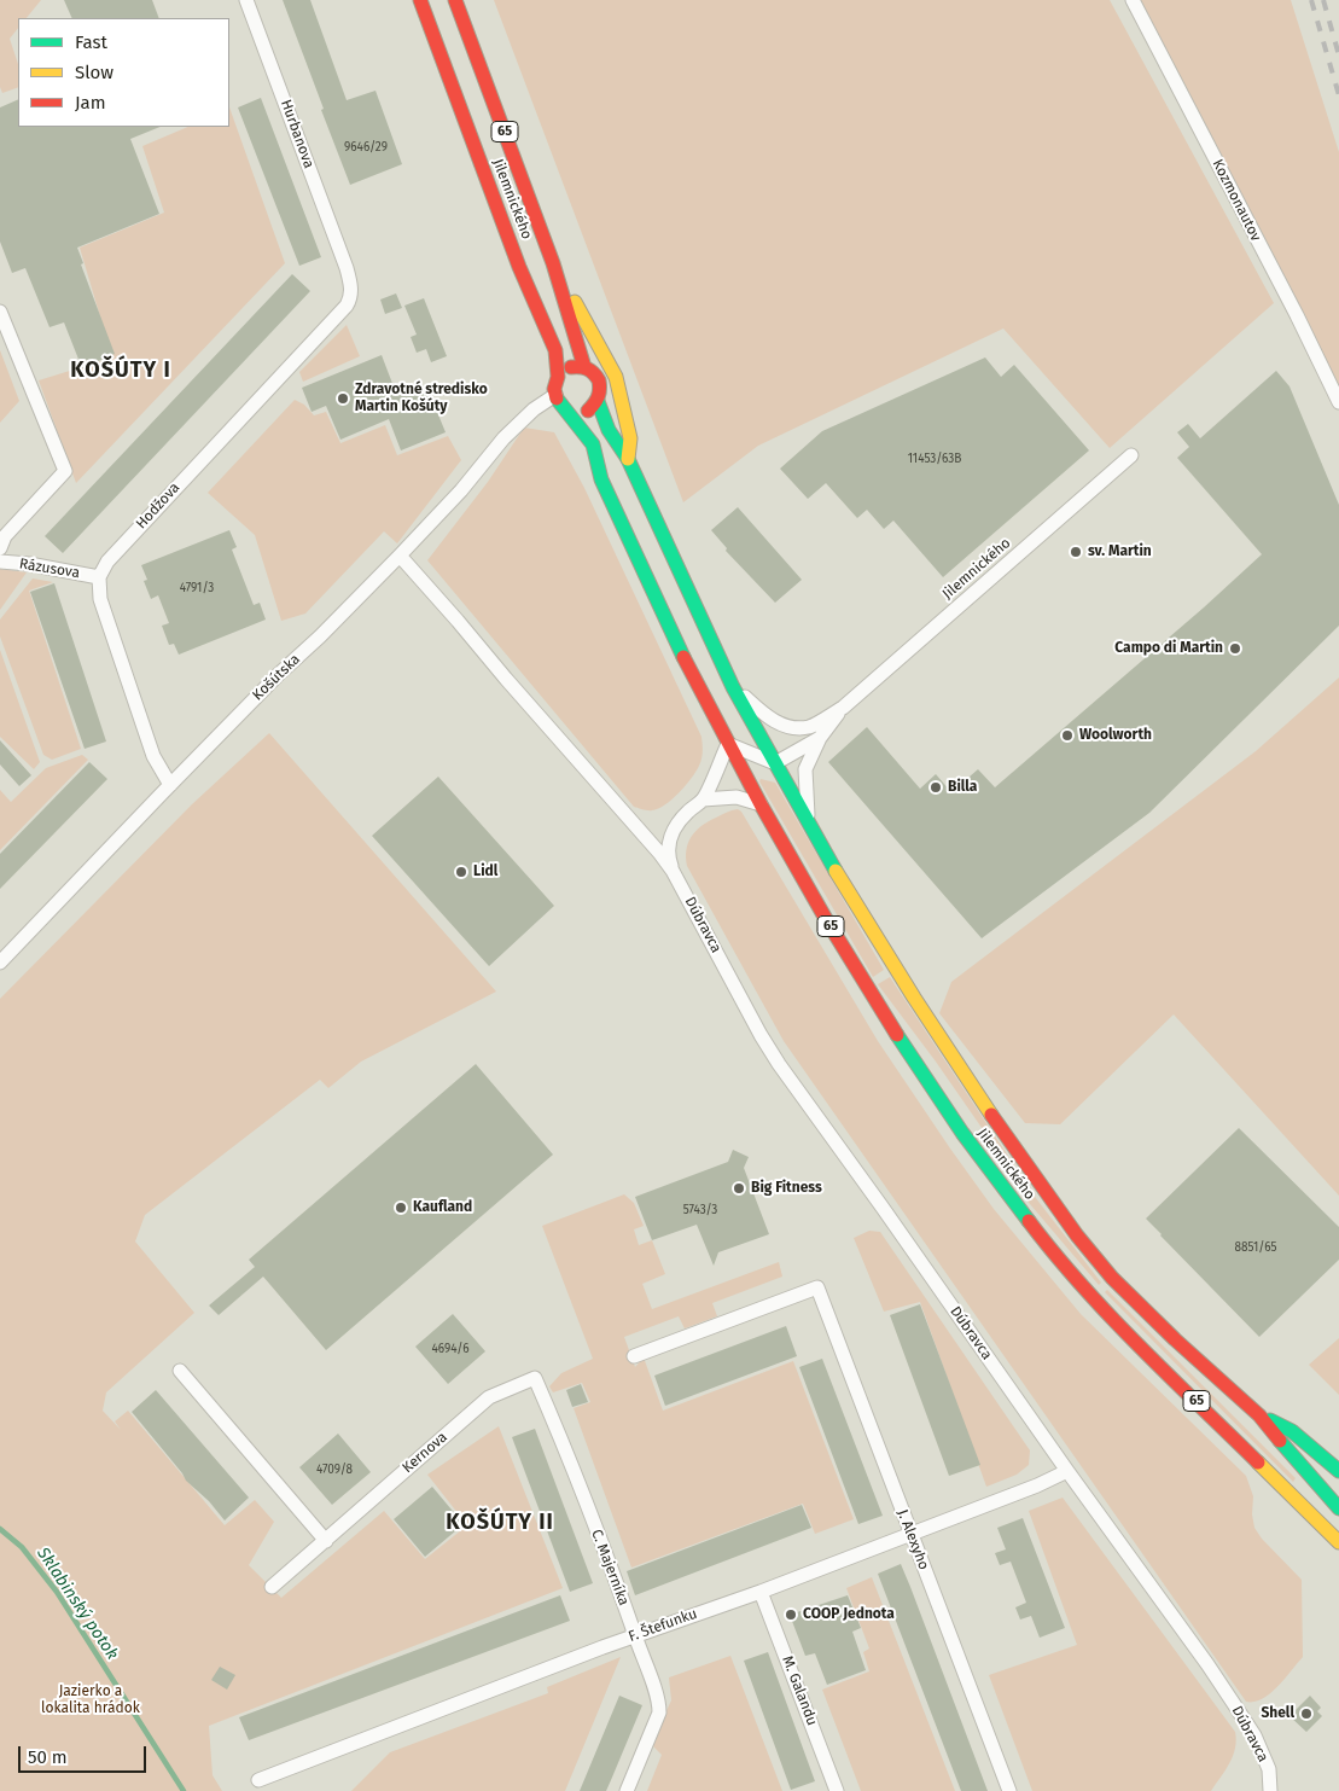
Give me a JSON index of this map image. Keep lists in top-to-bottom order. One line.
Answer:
{"streets":{"main road":["65","Jilemnického"],"street":["Hurbanova","Kozmonautov","Hodžova","Rázusova","Košútska","Dúbravca","Kernova","J. Alexyho","C. Majerníka","F. Štefunku","M. Galandu"]},"crossings":[["Hurbanova","Hodžova"],["Jilemnického","Košútska"],["Jilemnického","Dúbravca"],["Hodžova","Rázusova"],["Košútska","Dúbravca"],["Dúbravca","F. Štefunku"],["Kernova","C. Majerníka"],["J. Alexyho","F. Štefunku"],["C. Majerníka","F. Štefunku"],["F. Štefunku","M. Galandu"]],"districts":["KOŠÚTY I","KOŠÚTY II"],"water":["Sklabinský potok"],"parks":["Jazierko a lokalita hrádok"],"places":["Zdravotné stredisko Martin Košúty","sv. Martin","Campo di Martin","Woolworth","Billa","Lidl","Big Fitness","Kaufland","COOP Jednota","Shell"],"house_numbers":["9646/29","11453/63B","4791/3","5743/3","8851/65","4694/6","4709/8"],"legend":["Fast","Slow","Jam"],"scale_bar":"50 m"}
